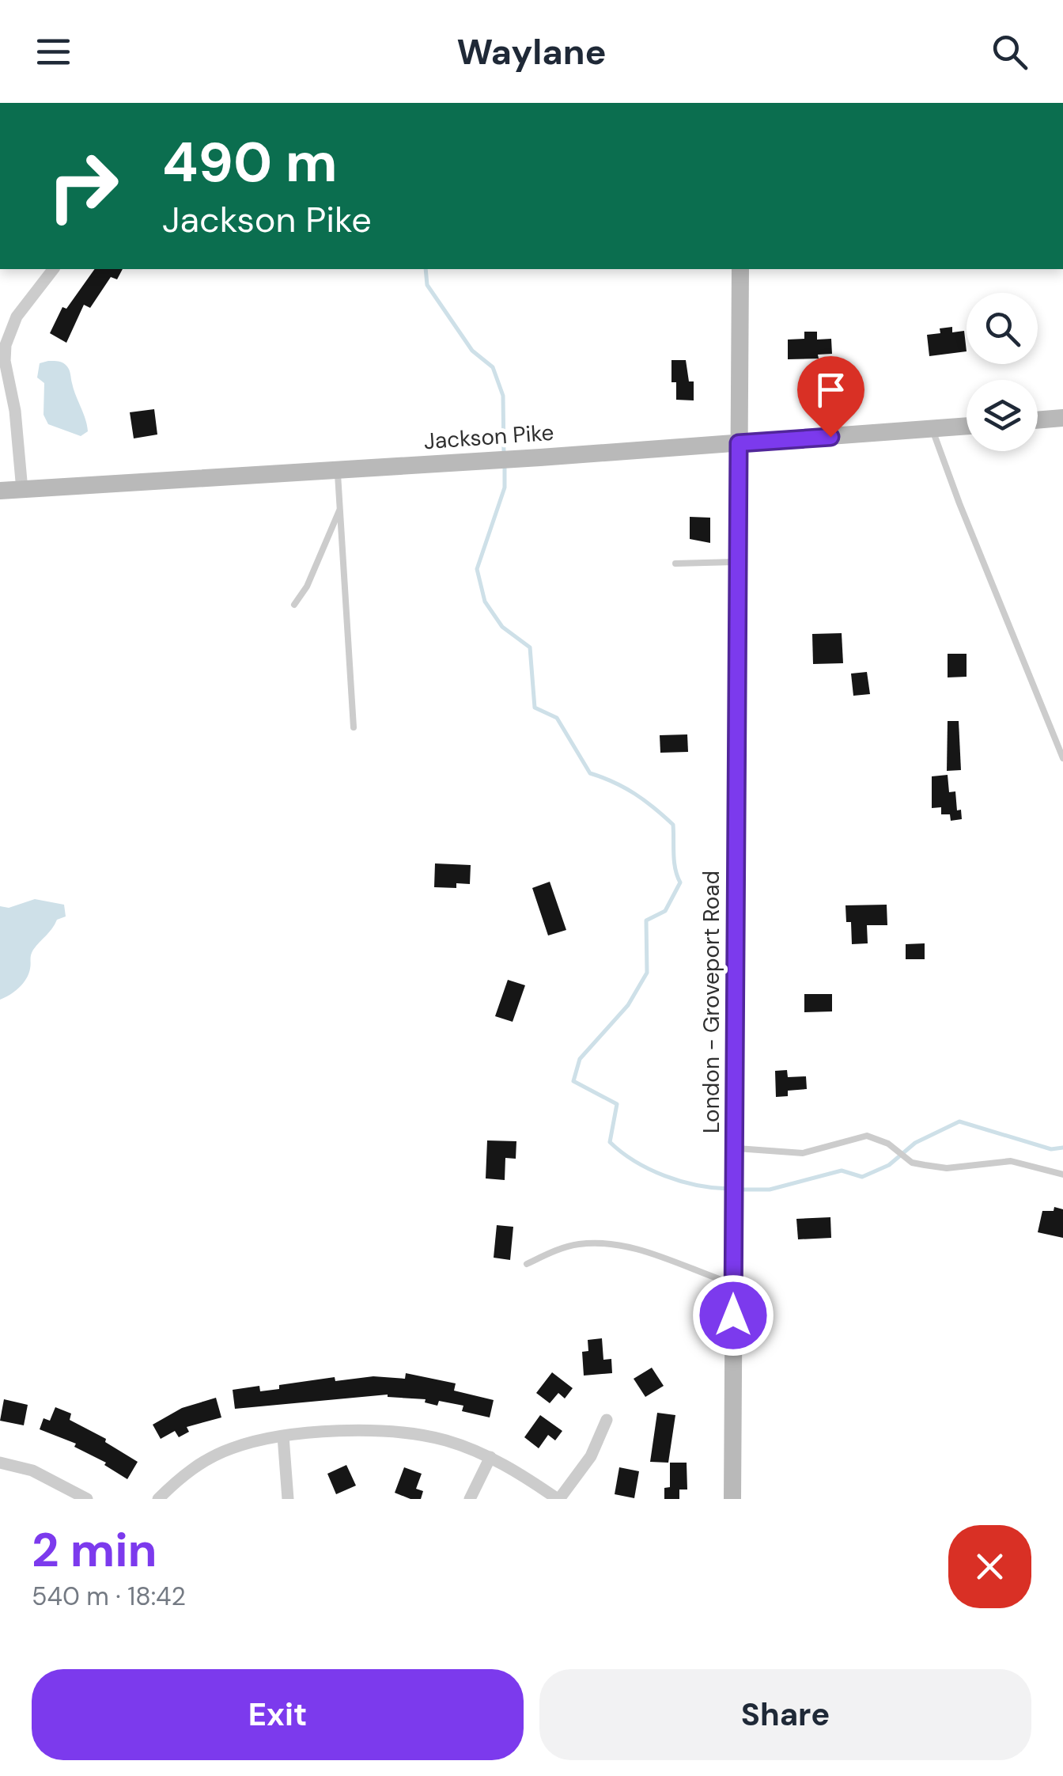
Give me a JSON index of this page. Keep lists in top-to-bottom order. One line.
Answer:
{"streets":{"main road":["Jackson Pike","London - Groveport Road"]},"crossings":[["Jackson Pike","London - Groveport Road"]],"page":{"header":"Waylane","turn":["490 m","Jackson Pike"],"heading":["2 min","540 m · 18:42"],"buttons":["Exit","Share"]}}
